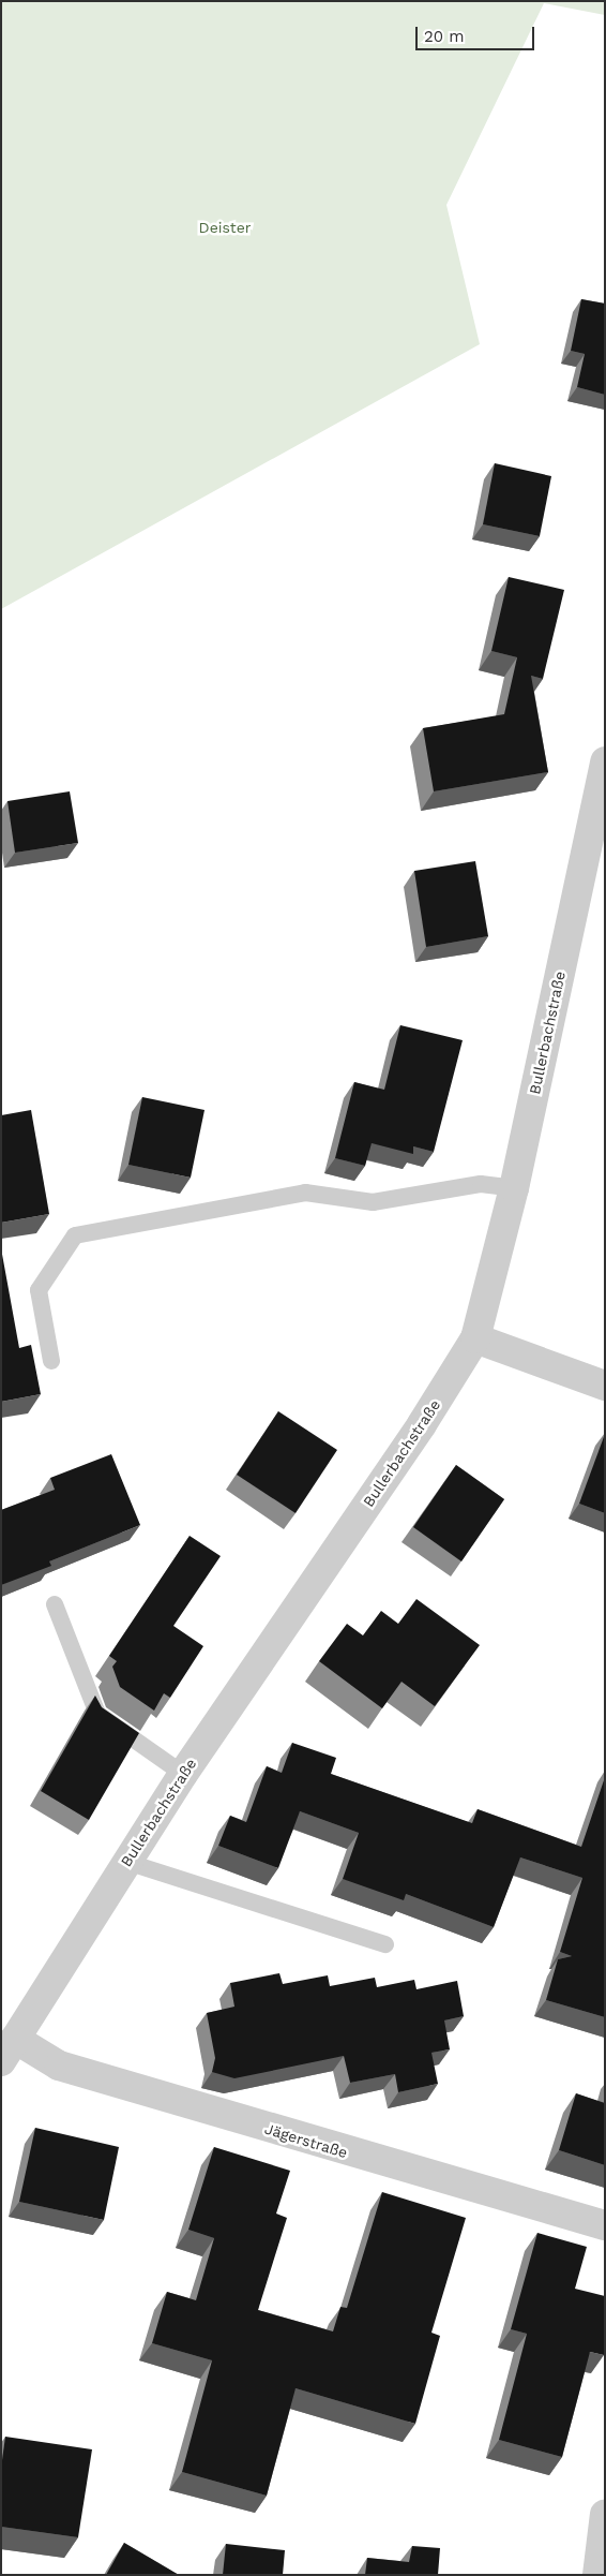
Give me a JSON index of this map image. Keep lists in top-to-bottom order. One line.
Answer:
{"streets":{"street":["Bullerbachstraße","Jägerstraße"]},"crossings":[["Bullerbachstraße","Jägerstraße"]],"parks":["Deister"],"scale_bar":"20 m"}
